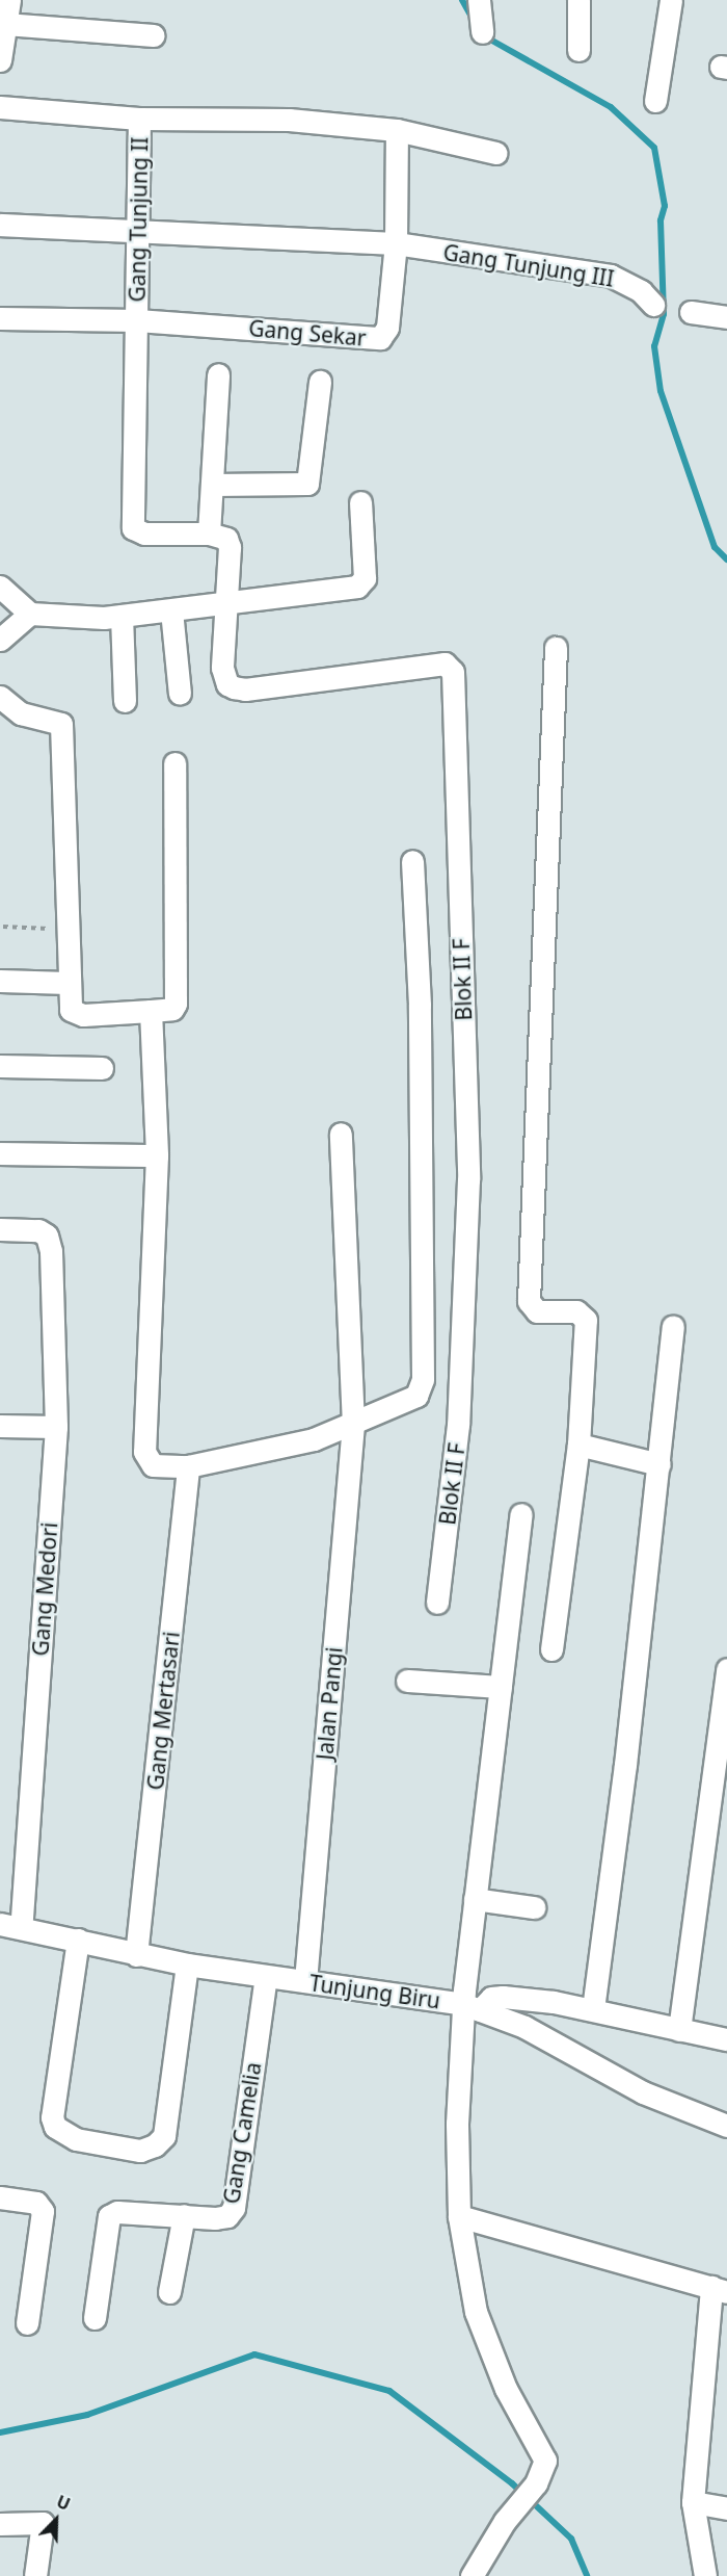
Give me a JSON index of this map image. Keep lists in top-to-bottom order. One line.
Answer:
{"streets":{"street":["Gang Tunjung II","Gang Tunjung III","Gang Sekar","Blok II F","Gang Medori","Jalan Pangi","Gang Mertasari","Tunjung Biru","Gang Camelia"]},"crossings":[["Gang Tunjung II","Gang Tunjung III"],["Gang Tunjung II","Gang Sekar"],["Gang Tunjung III","Gang Sekar"],["Gang Medori","Tunjung Biru"],["Jalan Pangi","Tunjung Biru"],["Gang Mertasari","Tunjung Biru"],["Tunjung Biru","Gang Camelia"]],"north":"top right"}
